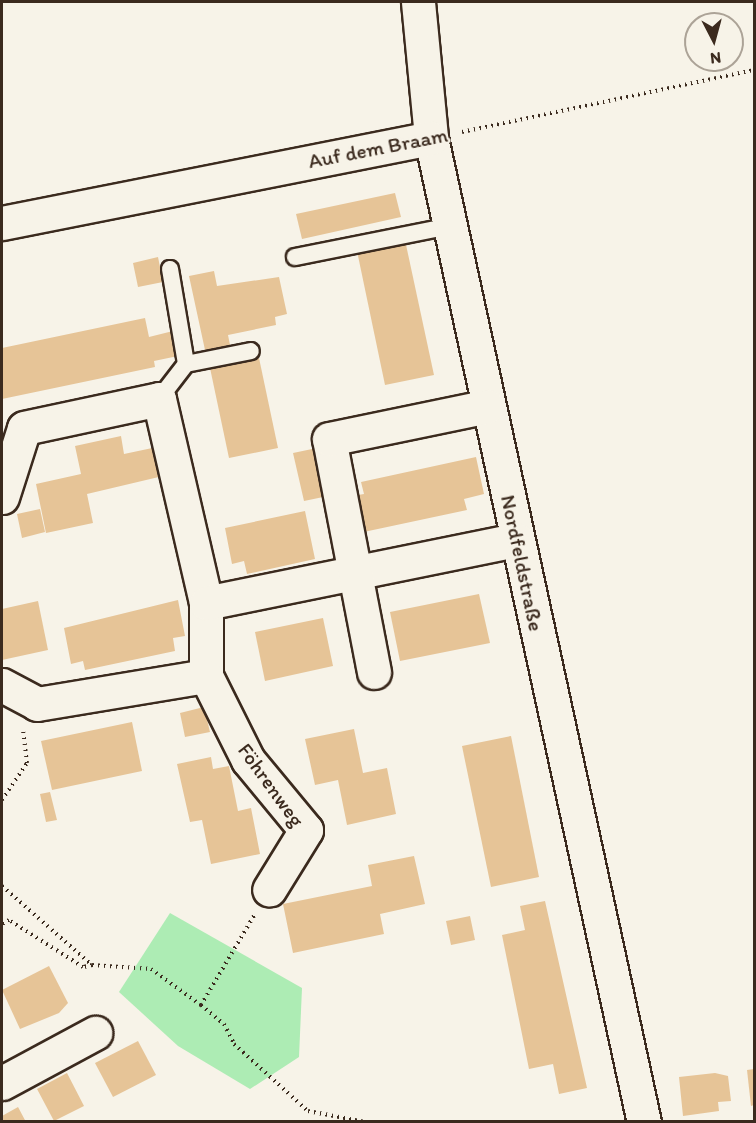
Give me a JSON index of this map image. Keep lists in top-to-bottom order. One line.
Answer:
{"streets":{"street":["Auf dem Braam","Nordfeldstraße","Föhrenweg"]},"crossings":[["Auf dem Braam","Nordfeldstraße"]],"north":"bottom"}
